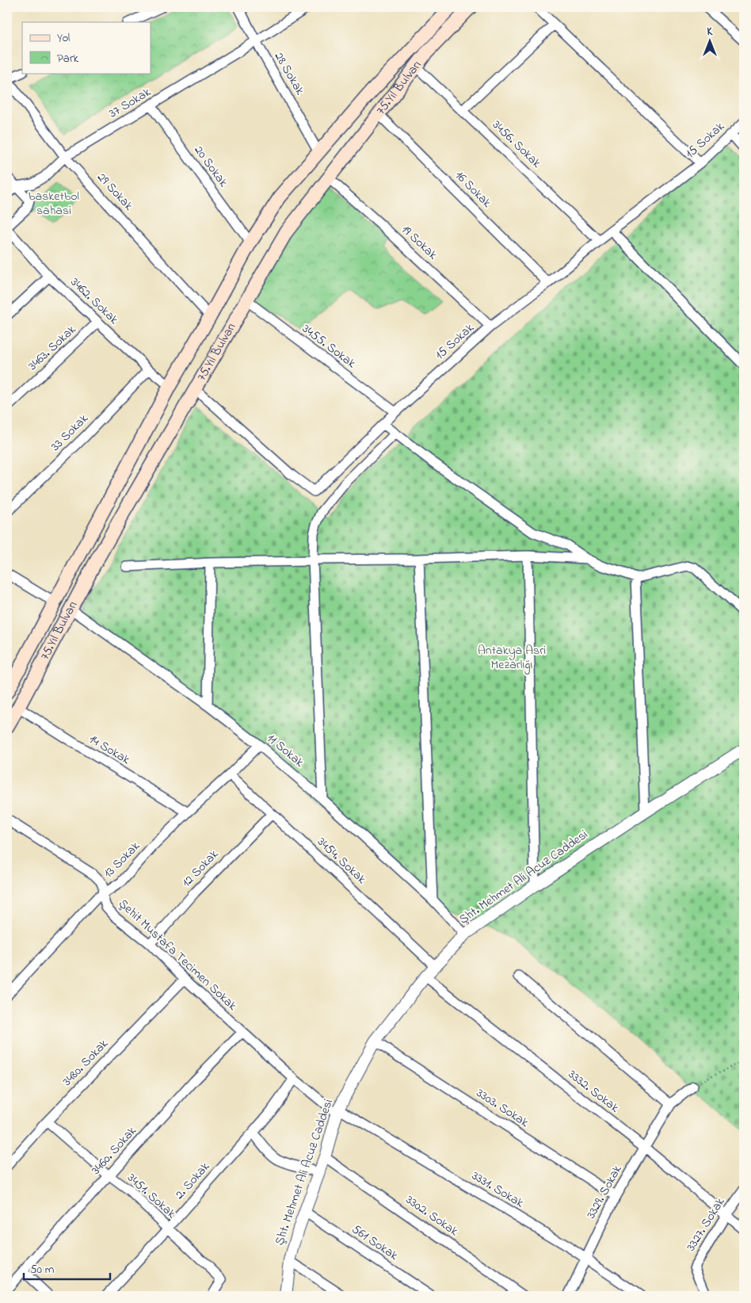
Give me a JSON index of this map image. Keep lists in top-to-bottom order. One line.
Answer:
{"streets":{"main road":["75.Yıl Bulvarı"],"street":["28 Sokak","37 Sokak","15 Sokak","3456. Sokak","20 Sokak","16 Sokak","29 Sokak","19 Sokak","3462. Sokak","3455. Sokak","3463. Sokak","33 Sokak","14 Sokak","11 Sokak","13 Sokak","3454. Sokak","12 Sokak","Şht. Mehmet Ali Acuz Caddesi","Şehit Mustafa Tecimen Sokak","3480. Sokak","3332. Sokak","3303. Sokak","3460. Sokak","2. Sokak","3331. Sokak","3329. Sokak","3451. Sokak","3302. Sokak","3327. Sokak","561 Sokak"]},"crossings":[["28 Sokak","75.Yıl Bulvarı"],["28 Sokak","37 Sokak"],["75.Yıl Bulvarı","15 Sokak"],["75.Yıl Bulvarı","3456. Sokak"],["75.Yıl Bulvarı","20 Sokak"],["75.Yıl Bulvarı","16 Sokak"],["75.Yıl Bulvarı","29 Sokak"],["75.Yıl Bulvarı","19 Sokak"],["75.Yıl Bulvarı","3462. Sokak"],["75.Yıl Bulvarı","3455. Sokak"],["75.Yıl Bulvarı","14 Sokak"],["75.Yıl Bulvarı","11 Sokak"],["37 Sokak","20 Sokak"],["37 Sokak","29 Sokak"],["15 Sokak","3456. Sokak"],["15 Sokak","16 Sokak"],["15 Sokak","19 Sokak"],["15 Sokak","3455. Sokak"],["3462. Sokak","3463. Sokak"],["3462. Sokak","33 Sokak"],["14 Sokak","13 Sokak"],["11 Sokak","13 Sokak"],["11 Sokak","Şht. Mehmet Ali Acuz Caddesi"],["13 Sokak","3454. Sokak"],["13 Sokak","Şehit Mustafa Tecimen Sokak"],["3454. Sokak","12 Sokak"],["3454. Sokak","Şht. Mehmet Ali Acuz Caddesi"],["12 Sokak","Şehit Mustafa Tecimen Sokak"],["Şht. Mehmet Ali Acuz Caddesi","Şehit Mustafa Tecimen Sokak"],["Şht. Mehmet Ali Acuz Caddesi","3332. Sokak"],["Şht. Mehmet Ali Acuz Caddesi","3303. Sokak"],["Şht. Mehmet Ali Acuz Caddesi","3331. Sokak"],["Şht. Mehmet Ali Acuz Caddesi","3302. Sokak"],["Şht. Mehmet Ali Acuz Caddesi","561 Sokak"],["Şehit Mustafa Tecimen Sokak","3480. Sokak"],["Şehit Mustafa Tecimen Sokak","3460. Sokak"],["Şehit Mustafa Tecimen Sokak","2. Sokak"],["Şehit Mustafa Tecimen Sokak","3331. Sokak"],["3480. Sokak","3451. Sokak"],["3332. Sokak","3329. Sokak"],["3332. Sokak","3327. Sokak"],["3303. Sokak","3329. Sokak"],["3460. Sokak","3451. Sokak"],["2. Sokak","3451. Sokak"],["3331. Sokak","3329. Sokak"]],"parks":["basketbol sahasi","Antakya Asri Mezarlığı"],"legend":["Yol","Park"],"scale_bar":"50 m","north":"top"}
